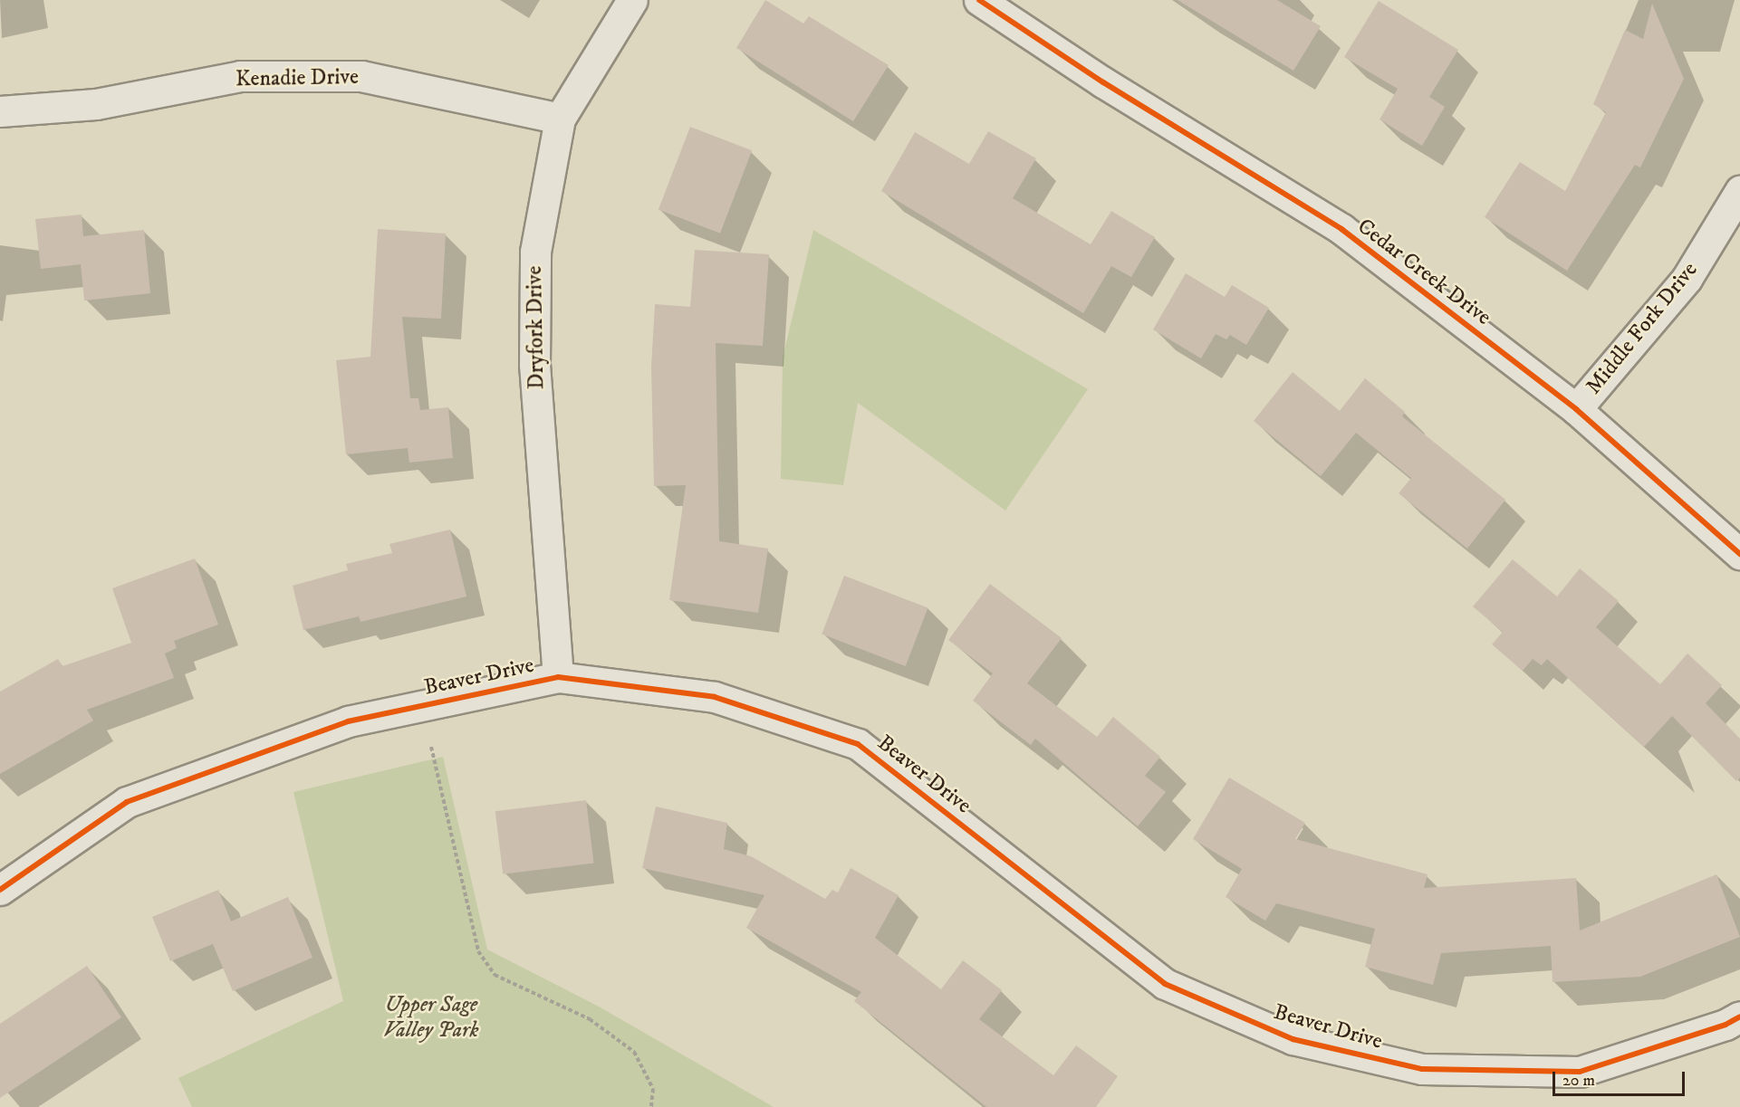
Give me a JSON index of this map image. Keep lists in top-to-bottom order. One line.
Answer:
{"streets":{"street":["Kenadie Drive","Cedar Creek Drive","Dryfork Drive","Middle Fork Drive","Beaver Drive"]},"crossings":[["Kenadie Drive","Dryfork Drive"],["Cedar Creek Drive","Middle Fork Drive"],["Dryfork Drive","Beaver Drive"]],"parks":["Upper Sage Valley Park"],"scale_bar":"20 m"}
